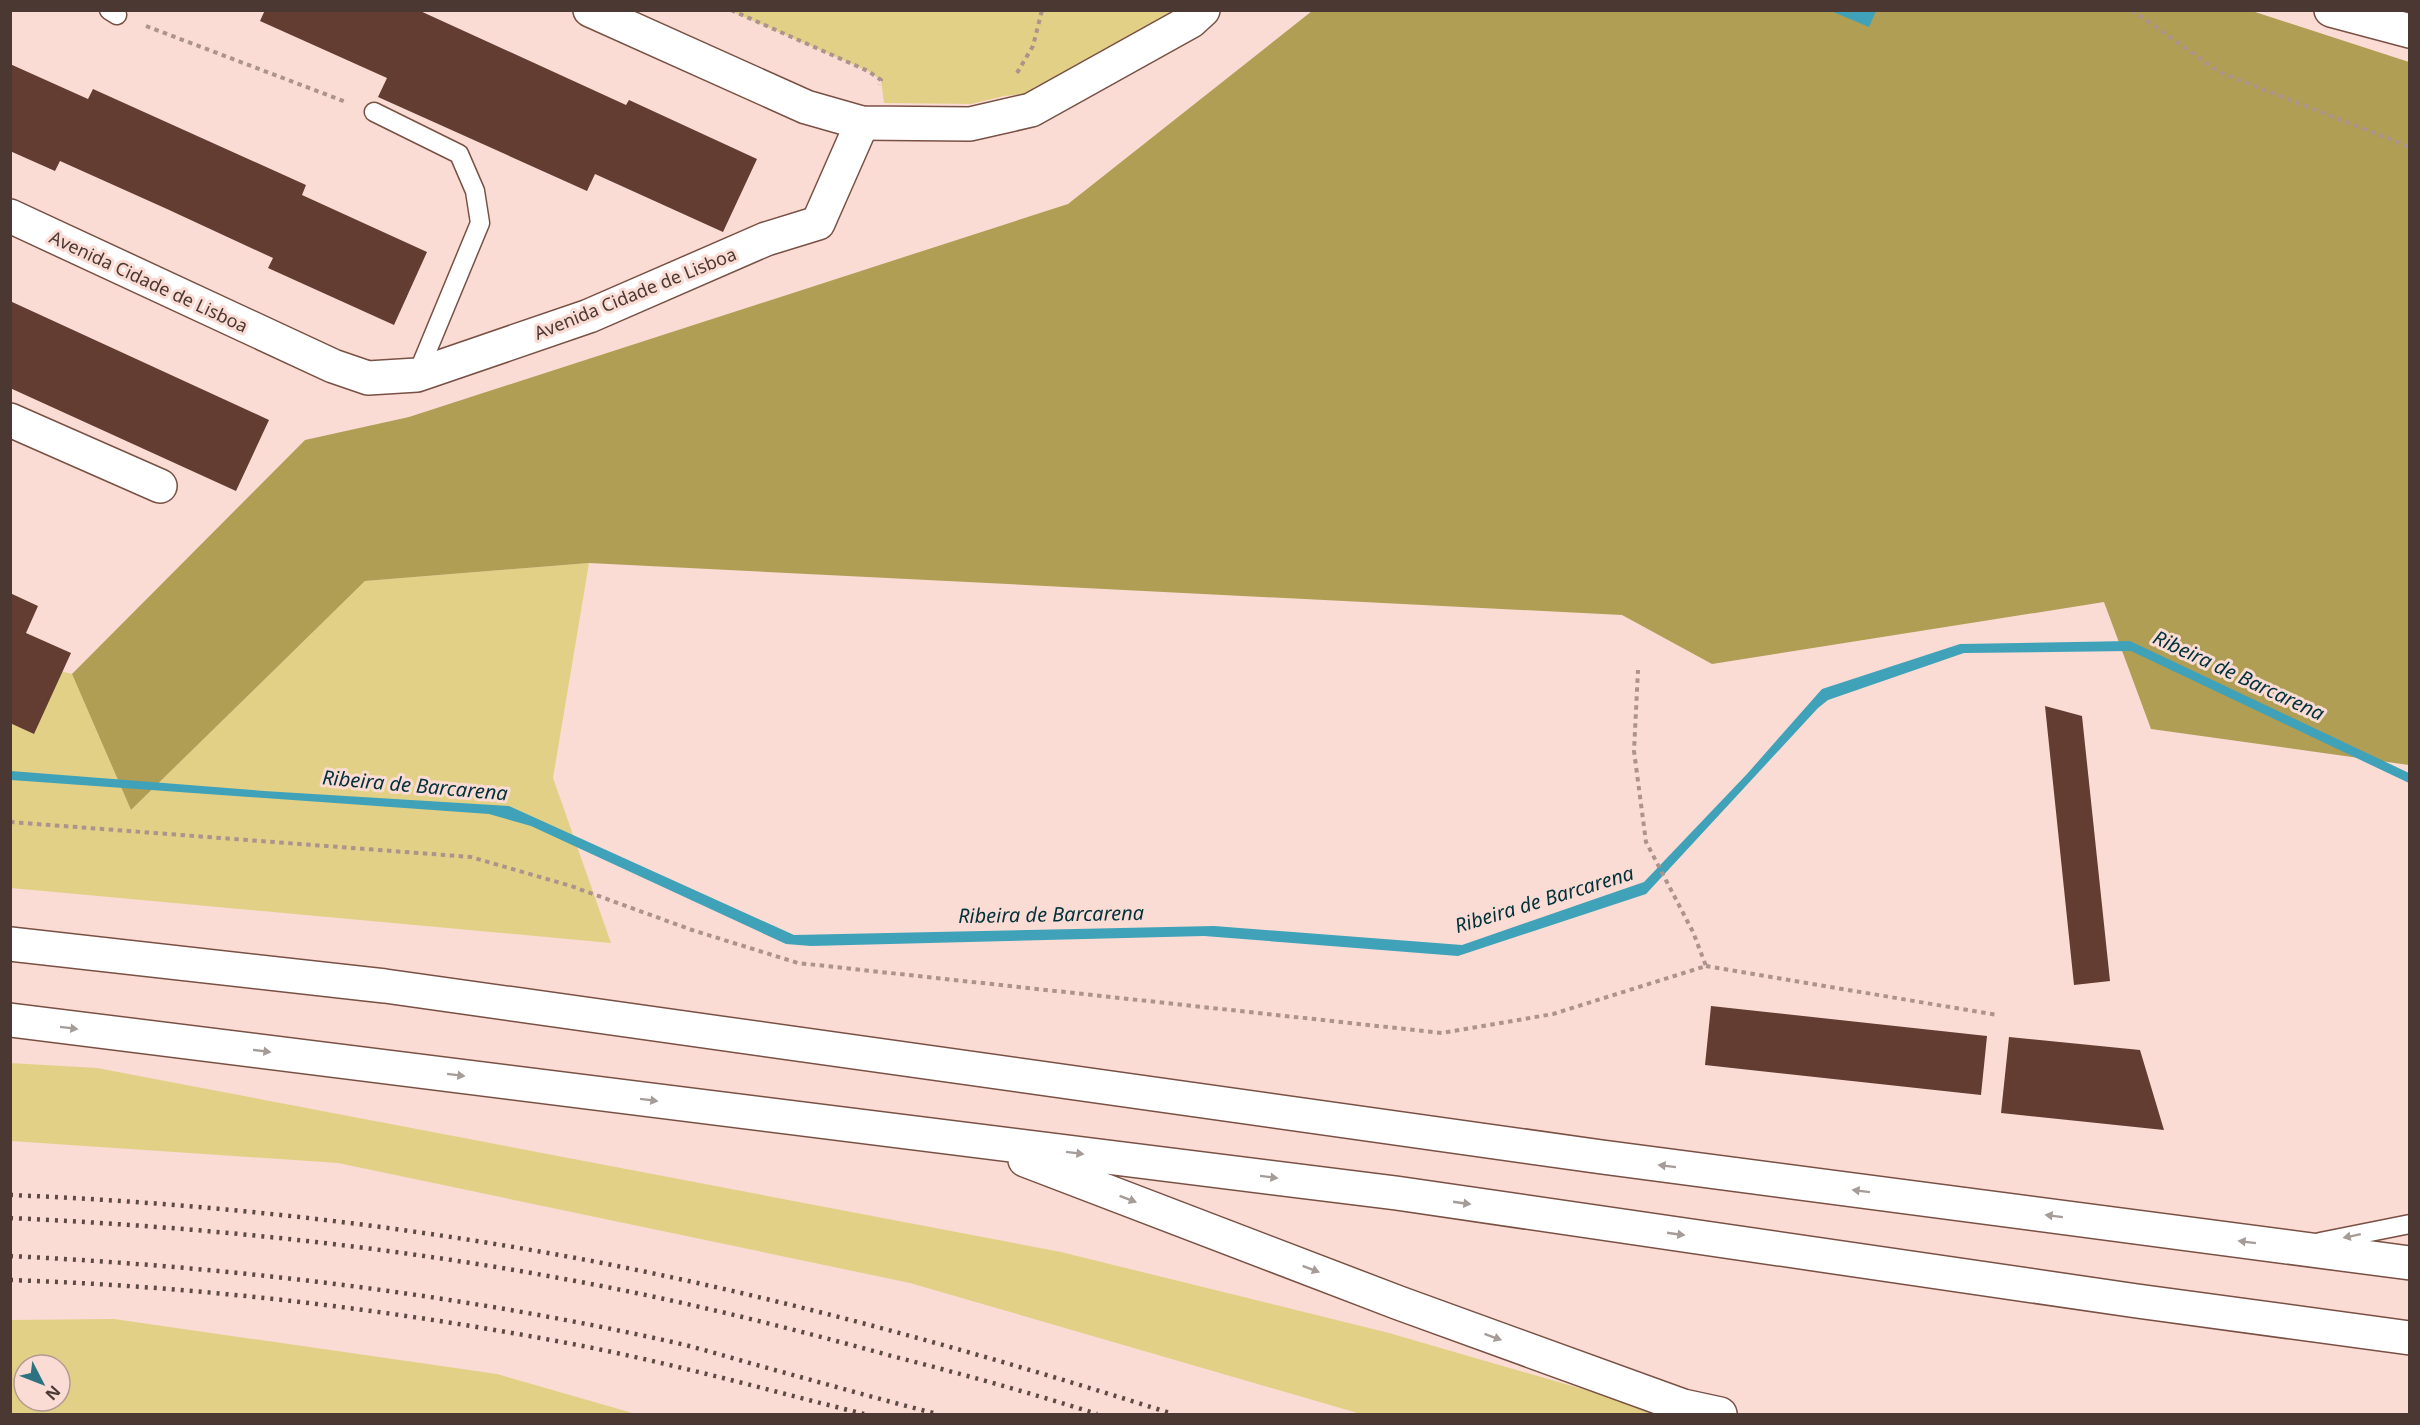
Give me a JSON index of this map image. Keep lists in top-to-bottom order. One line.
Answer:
{"streets":{"main road":["Avenida Cidade de Lisboa"]},"water":["Ribeira de Barcarena"],"north":"bottom right"}
